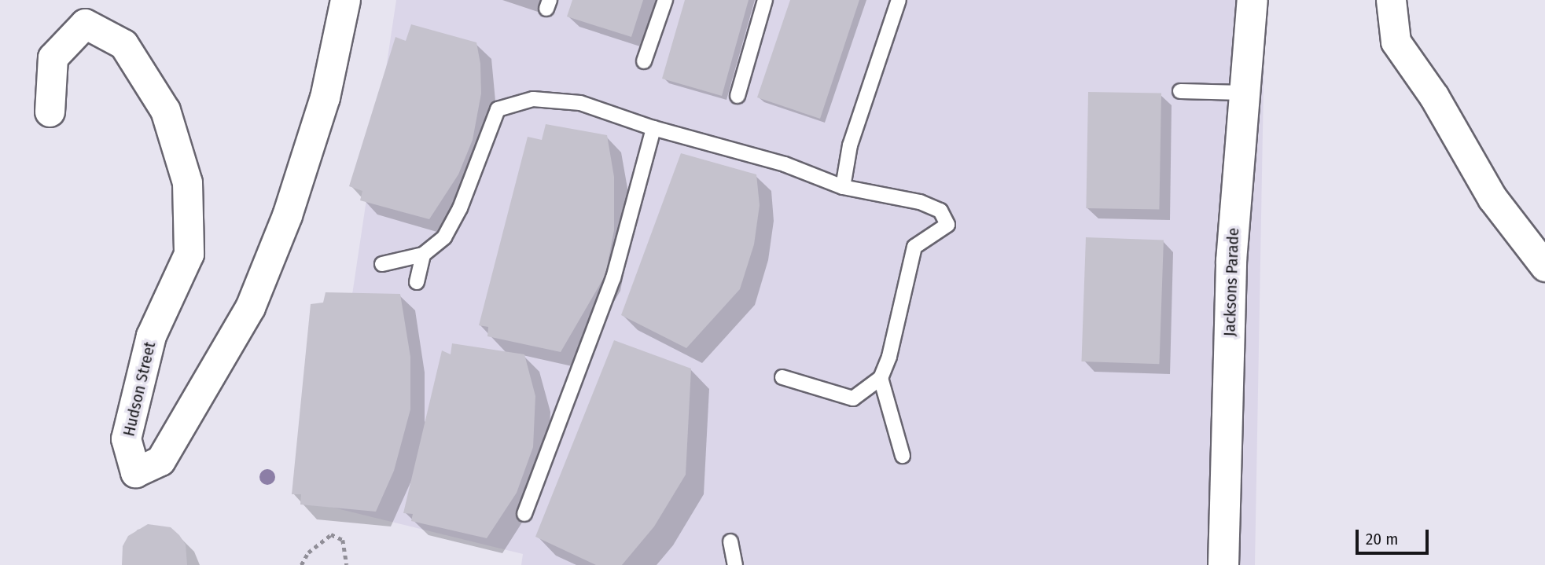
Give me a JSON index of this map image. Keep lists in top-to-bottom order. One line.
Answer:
{"streets":{"street":["Jacksons Parade","Hudson Street"]},"scale_bar":"20 m"}
